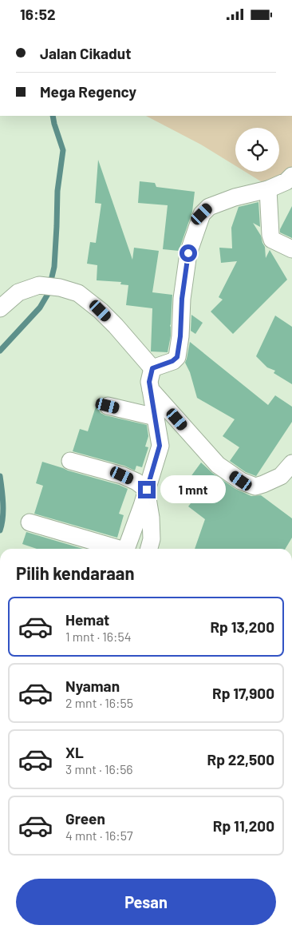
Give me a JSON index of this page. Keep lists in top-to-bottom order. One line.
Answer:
{"page":{"status":"16:52","banner":["Jalan Cikadut","Mega Regency"],"bubble":"1 mnt","heading":"Pilih kendaraan","list":[{"name":"Hemat","note":"1 mnt · 16:54","value":"Rp 13,200"},{"name":"Nyaman","note":"2 mnt · 16:55","value":"Rp 17,900"},{"name":"XL","note":"3 mnt · 16:56","value":"Rp 22,500"},{"name":"Green","note":"4 mnt · 16:57","value":"Rp 11,200"}],"buttons":"Pesan"}}
